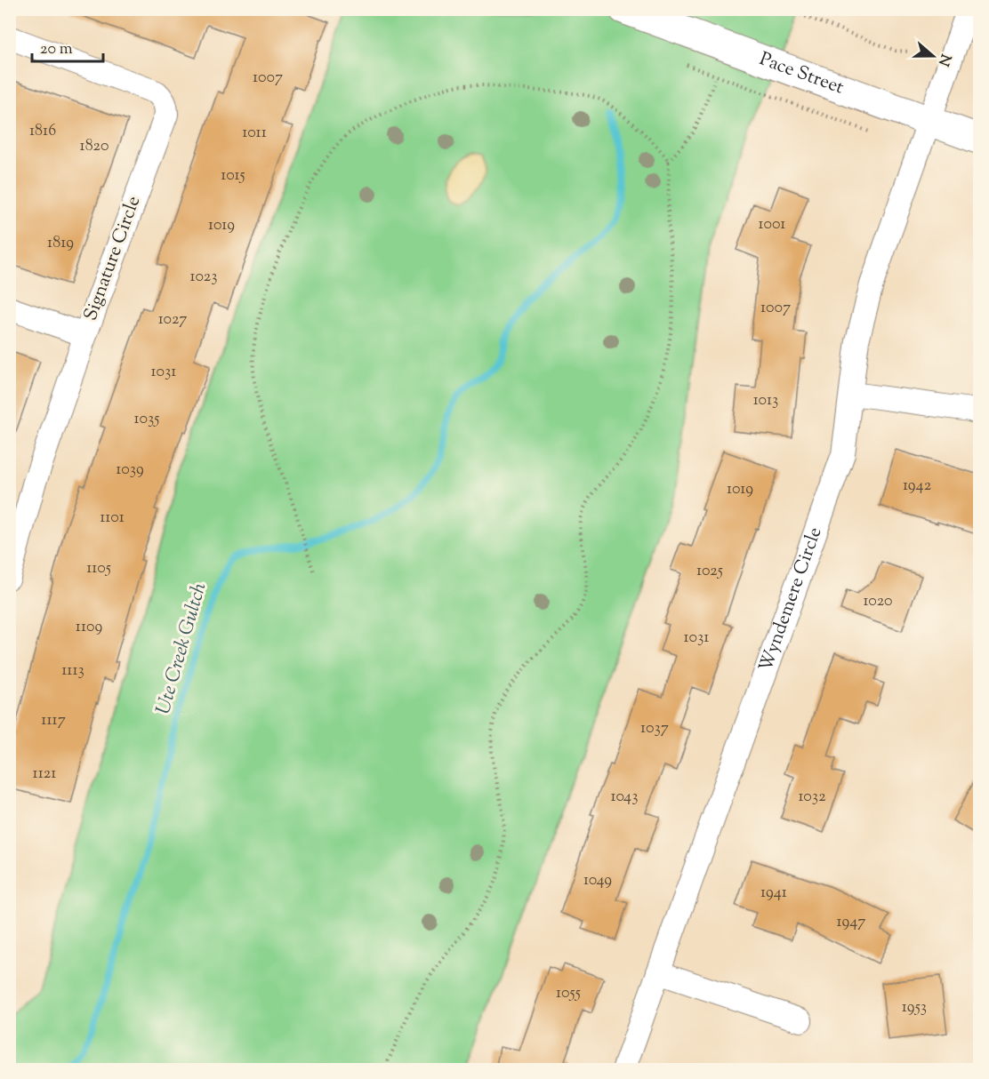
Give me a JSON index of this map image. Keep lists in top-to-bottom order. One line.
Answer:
{"streets":{"main road":["Pace Street"],"street":["Signature Circle","Wyndemere Circle"]},"crossings":[["Pace Street","Wyndemere Circle"]],"water":["Ute Creek Gultch"],"house_numbers":["1007","1816","1011","1820","1015","1001","1019","1819","1023","1007","1027","1031","1013","1035","1039","1942","1019","1101","1105","1025","1020","1109","1031","1113","1117","1037","1121","1043","1032","1049","1941","1947","1055","1953"],"scale_bar":"20 m","north":"right"}
